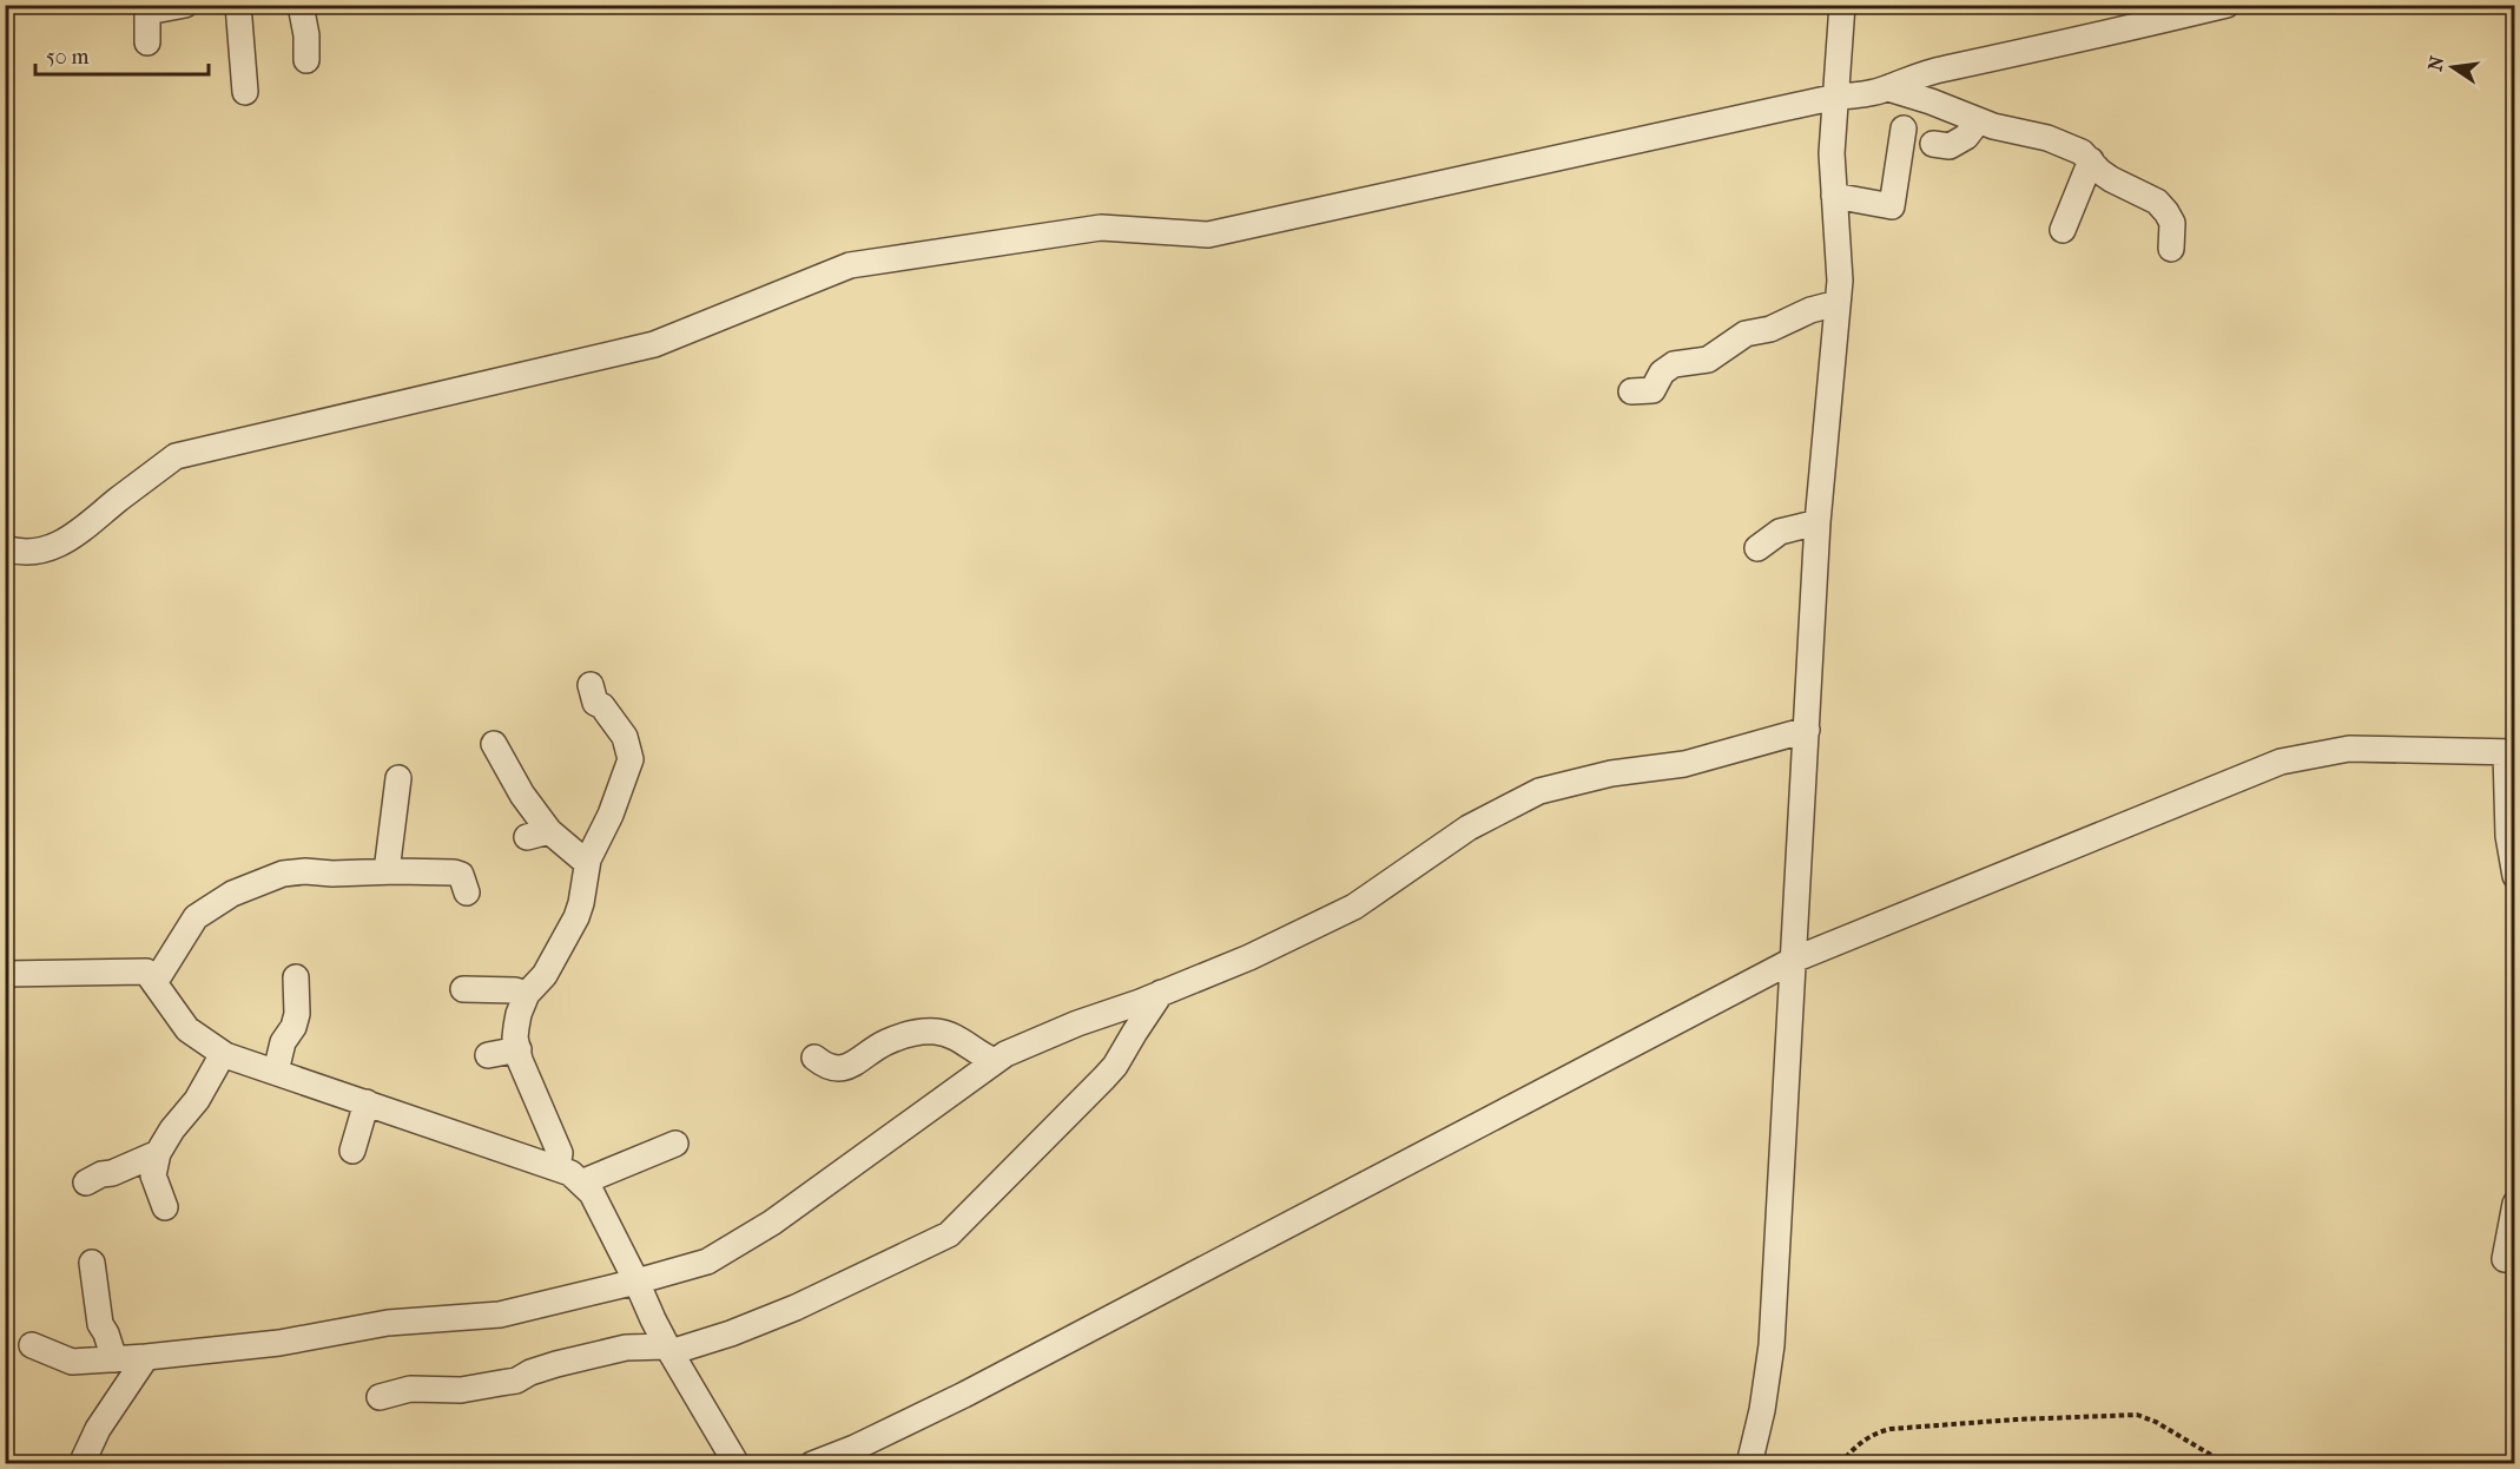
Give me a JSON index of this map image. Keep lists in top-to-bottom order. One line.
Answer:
{"scale_bar":"50 m","north":"left"}
